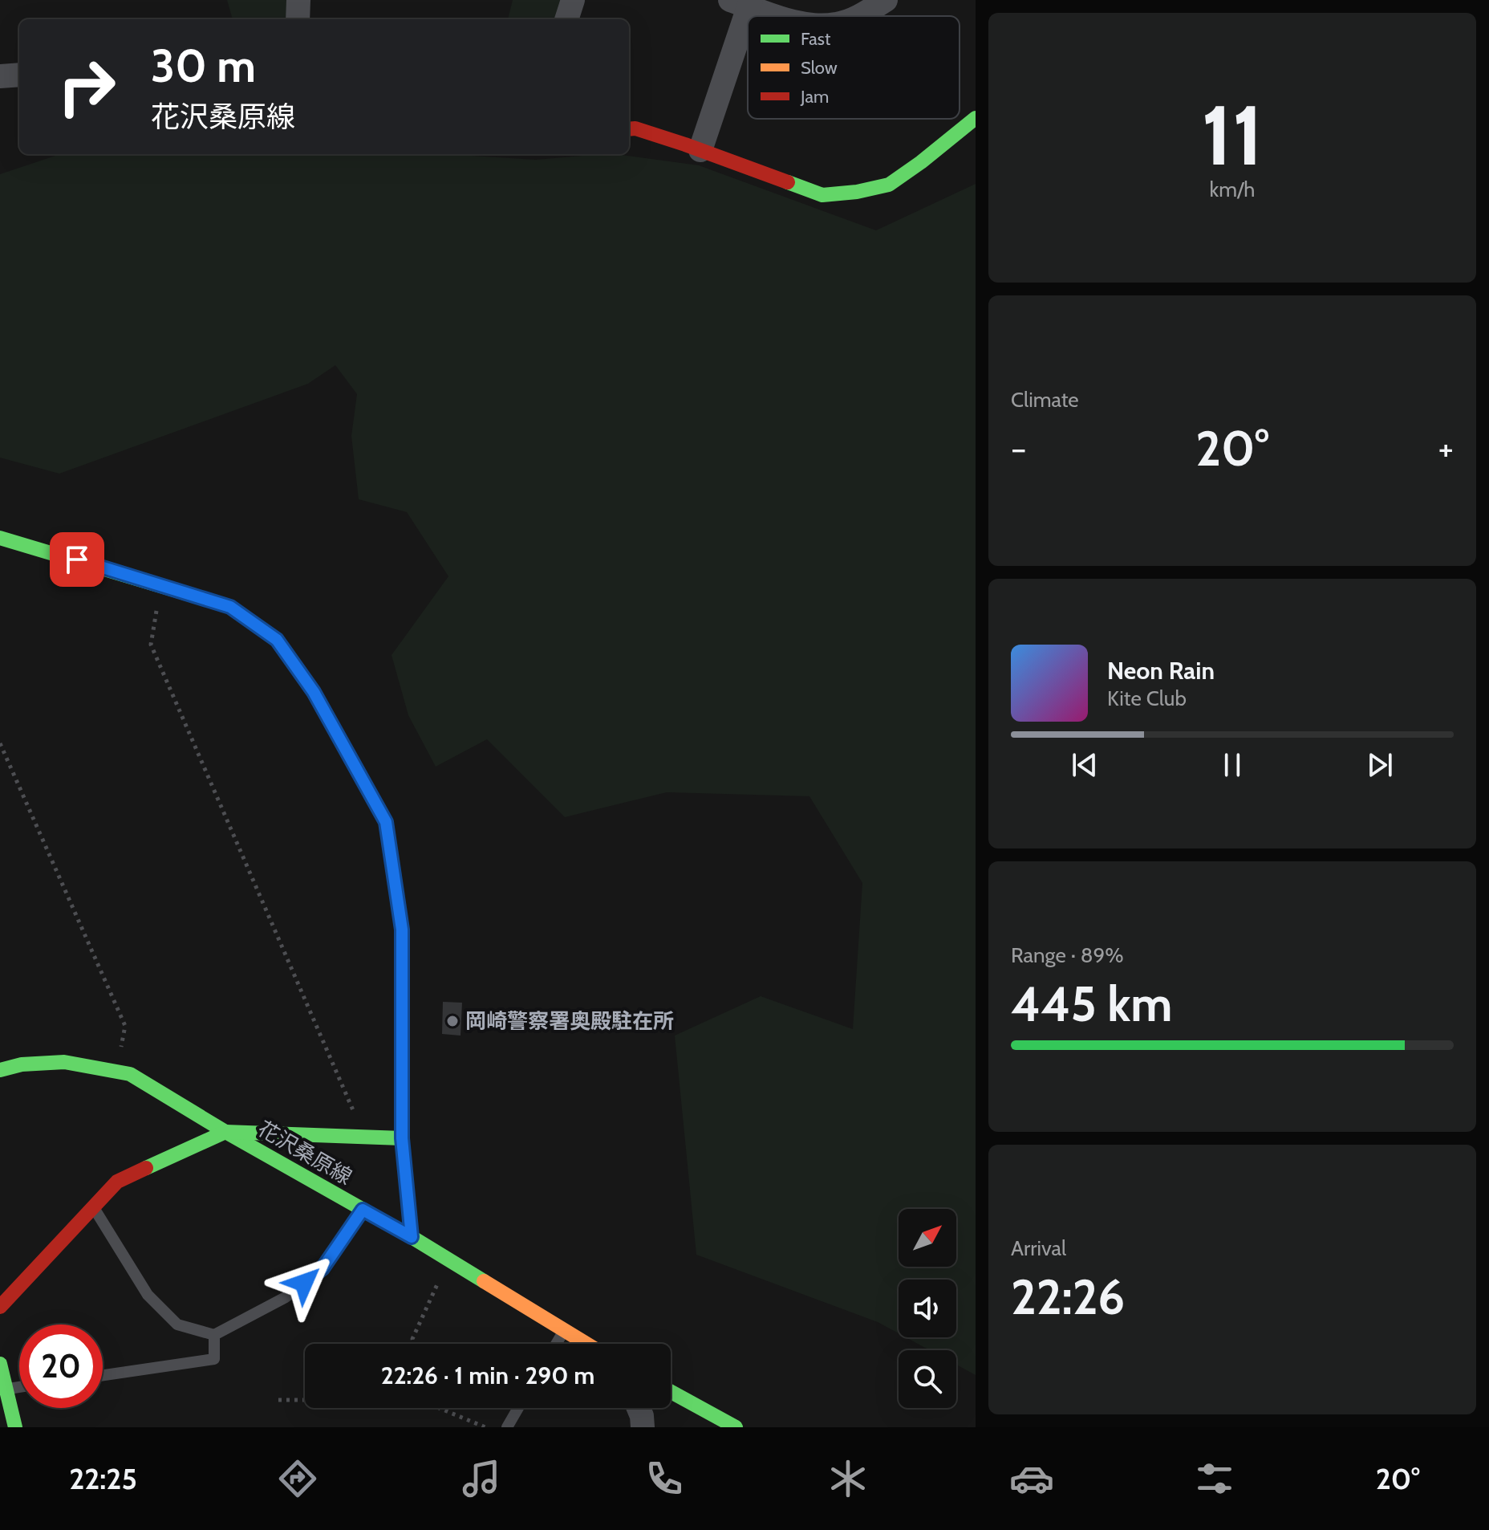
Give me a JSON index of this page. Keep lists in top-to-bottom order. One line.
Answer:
{"streets":{"street":["花沢桑原線"]},"places":["岡崎警察署奥殿駐在所"],"legend":["Fast","Slow","Jam"],"north":"top right","page":{"tile":[["11","km/h"],"Climate",["Range · 89%","445 km"],["Arrival","22:26"]],"turn":["30 m","花沢桑原線"],"heat":["−","20°","+"],"song":["Neon Rain","Kite Club"],"limit":"20","trip":"22:26 · 1 min · 290 m","tabs":["22:25","20°"]}}
